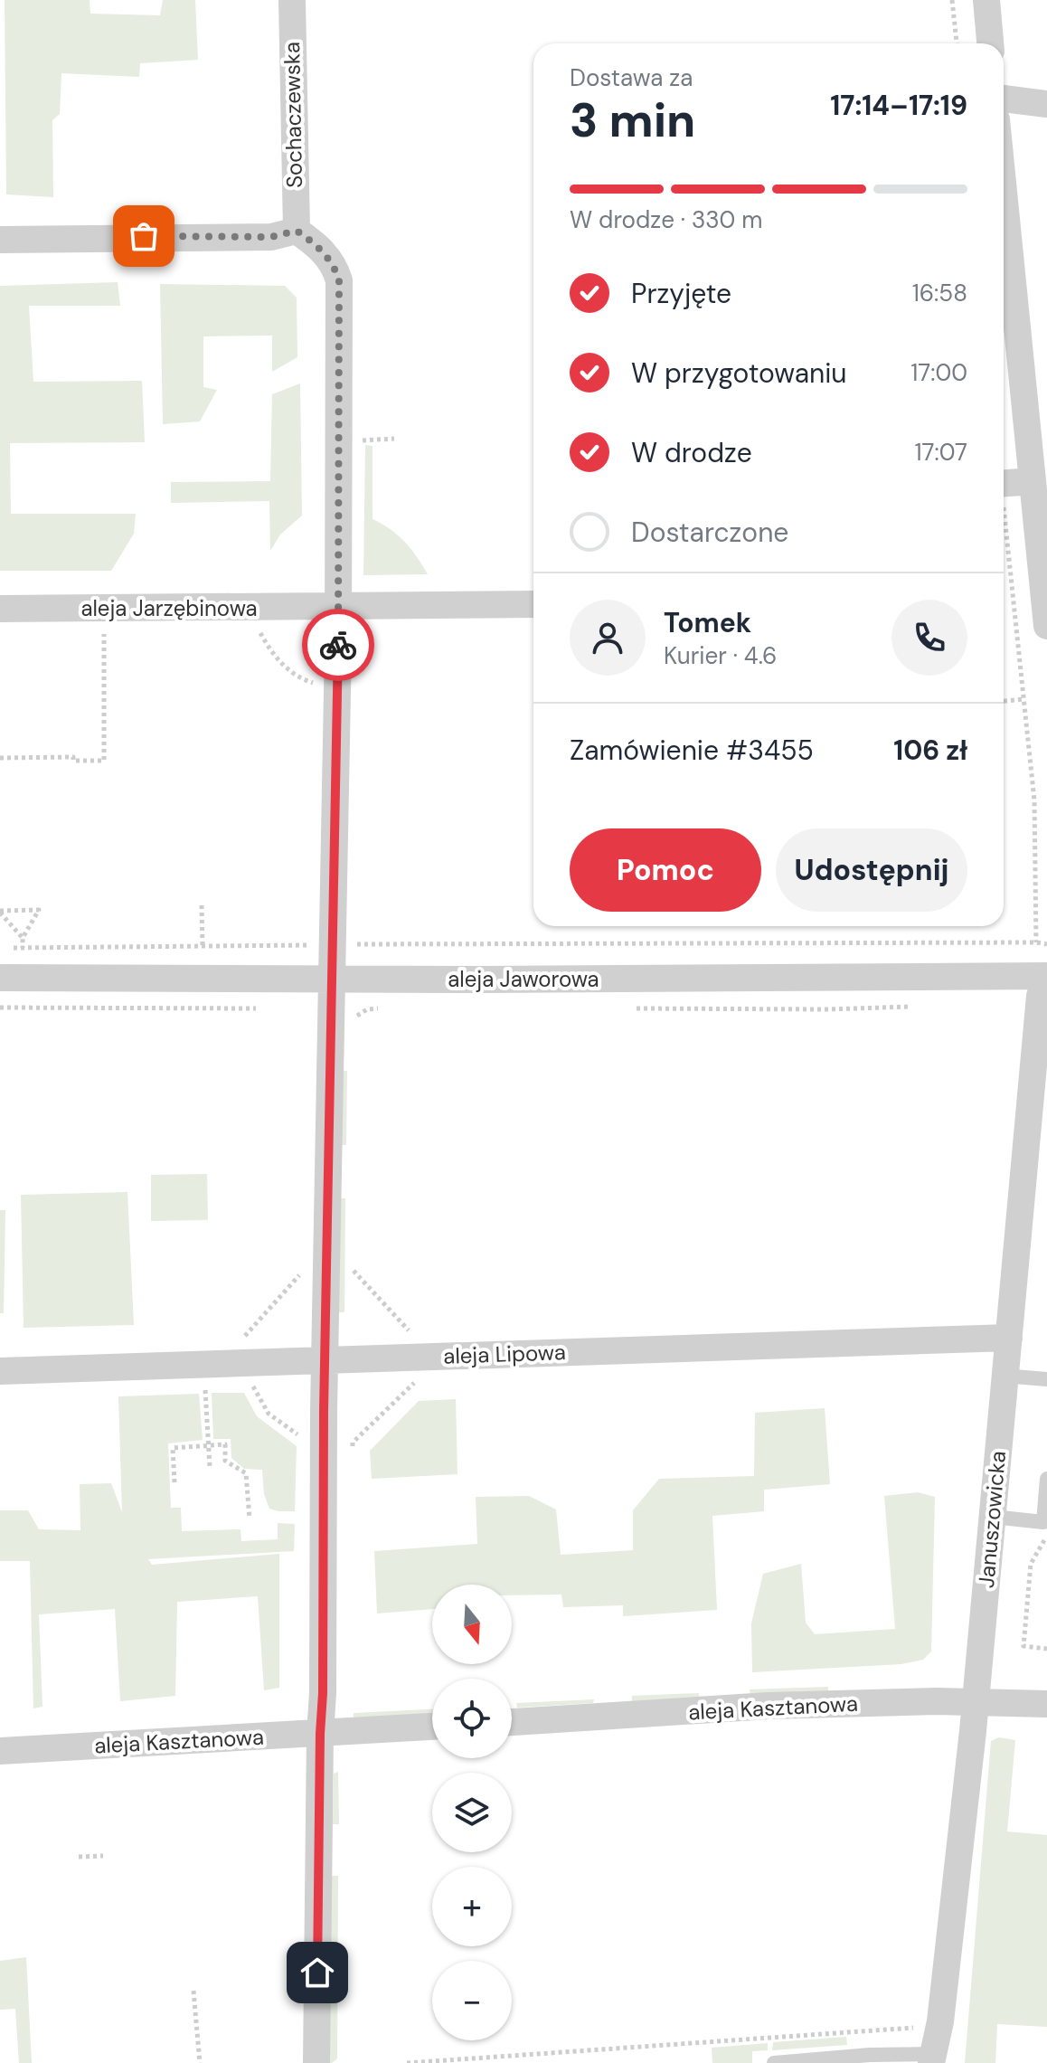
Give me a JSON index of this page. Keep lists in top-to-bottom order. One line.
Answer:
{"streets":{"street":["Sochaczewska","aleja Jarzębinowa","aleja Jaworowa","aleja Lipowa","Januszowicka","aleja Kasztanowa"]},"crossings":[["aleja Jaworowa","Januszowicka"],["aleja Lipowa","Januszowicka"],["Januszowicka","aleja Kasztanowa"]],"north":"bottom","page":{"heading":["3 min","Dostawa za","17:14–17:19"],"panel":["Tomek","Kurier · 4.6","Zamówienie #3455","106 zł"],"bar":"W drodze · 330 m","list":[["Przyjęte","16:58"],["W przygotowaniu","17:00"],["W drodze","17:07"],"Dostarczone"],"buttons":["Pomoc","Udostępnij"],"map_buttons":["+","−"]}}
